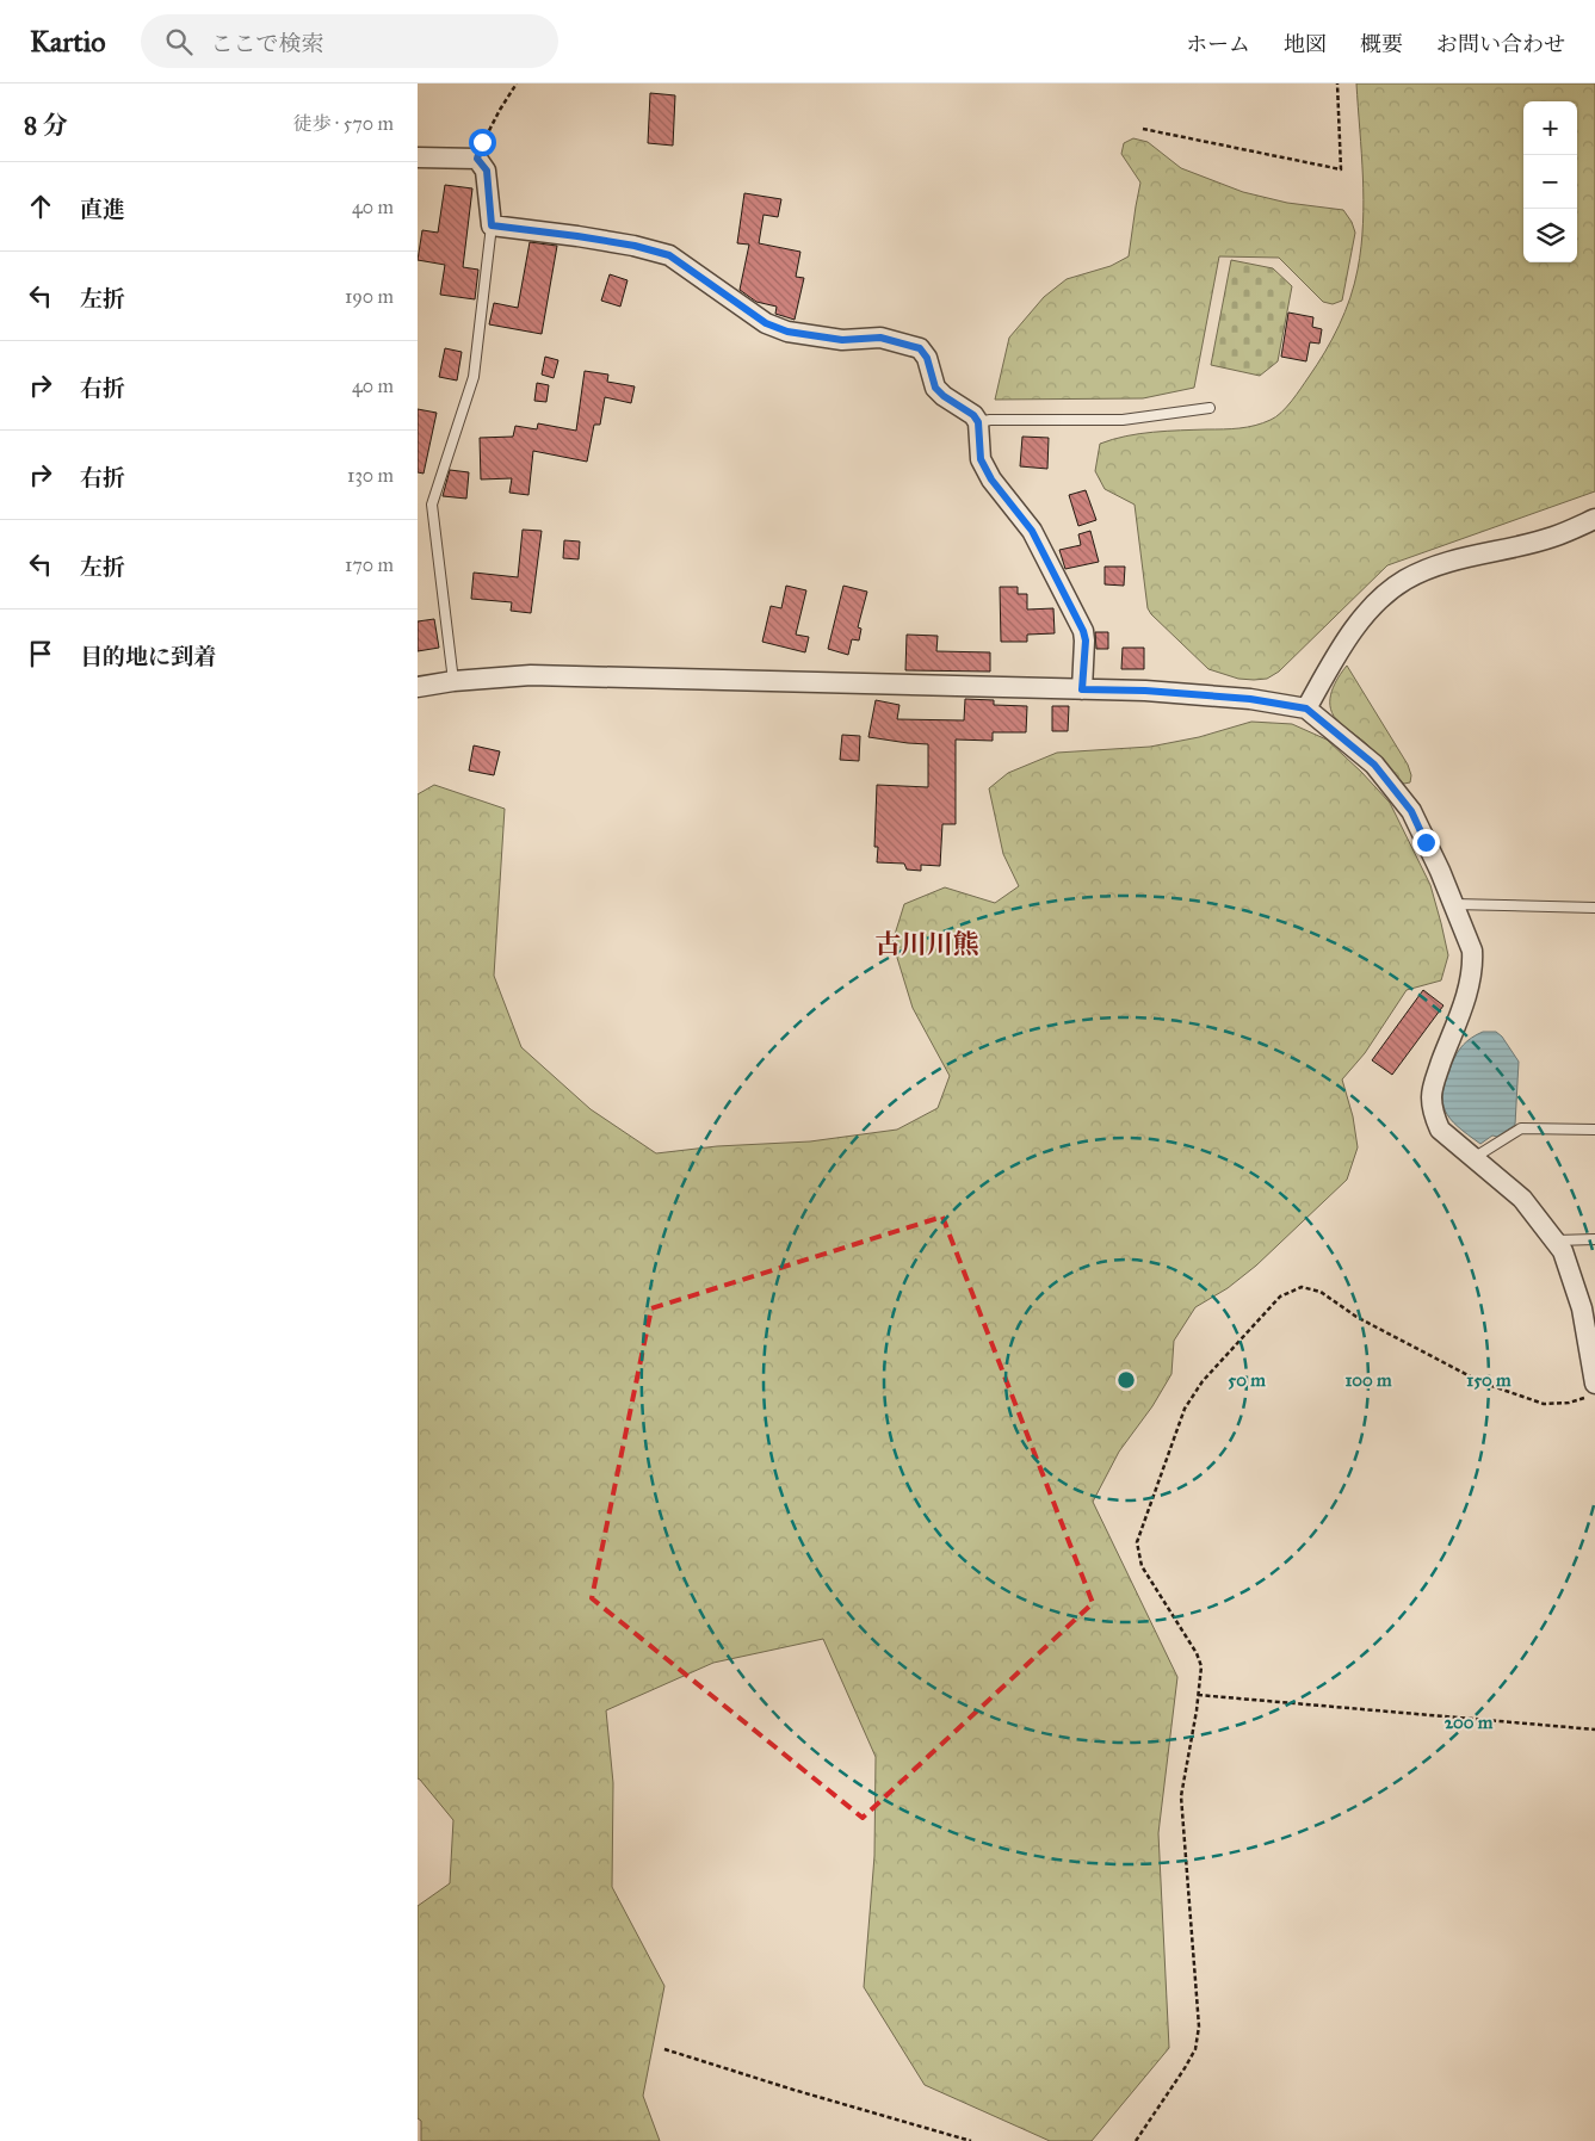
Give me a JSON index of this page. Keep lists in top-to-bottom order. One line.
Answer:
{"districts":["古川川熊"],"page":{"header":"Kartio","search":"ここで検索","nav":["ホーム","地図","概要","お問い合わせ"],"heading":["8 分","徒歩 · 570 m"],"map_buttons":["+","−"],"list":[["直進","40 m"],["左折","190 m"],["右折","40 m"],["右折","130 m"],["左折","170 m"],"目的地に到着"]},"rings":["50 m","100 m","150 m","200 m"]}
